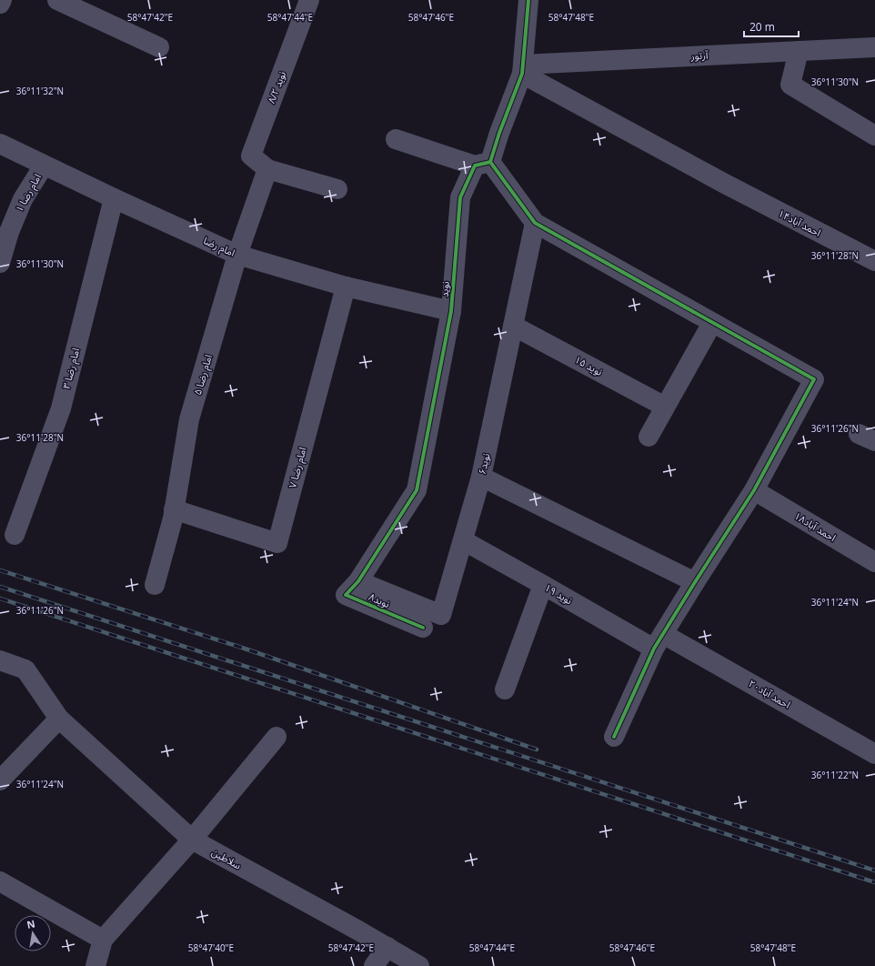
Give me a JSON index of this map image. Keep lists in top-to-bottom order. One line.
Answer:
{"streets":{"street":["آرتور","نوید ۸/۲","امام رضا ۱","احمد آباد۱۴","امام رضا","نوید","نوید ۱۵","امام رضا ۳","امام رضا ۵","نوید۶","امام رضا ۷","احمد آباد۱۸","نوید ۱۹","نوید۸","احمد آباد۲۰","سلاطین"]},"crossings":[["آرتور","احمد آباد۱۴"],["آرتور","نوید"],["نوید ۸/۲","امام رضا ۵"],["امام رضا ۱","امام رضا"],["احمد آباد۱۴","نوید"],["امام رضا","نوید"],["امام رضا","امام رضا ۳"],["امام رضا","امام رضا ۵"],["امام رضا","امام رضا ۷"],["نوید","نوید۶"],["نوید","نوید۸"],["نوید ۱۵","نوید۶"],["امام رضا ۵","امام رضا ۷"],["نوید۶","نوید ۱۹"],["نوید۶","نوید۸"],["نوید ۱۹","احمد آباد۲۰"]],"scale_bar":"20 m","north":"top","coordinates":["58°47'42\"E","58°47'44\"E","58°47'46\"E","58°47'48\"E","36°11'30\"N","36°11'32\"N","36°11'28\"N","36°11'26\"N","36°11'24\"N","36°11'22\"N","58°47'40\"E"]}
